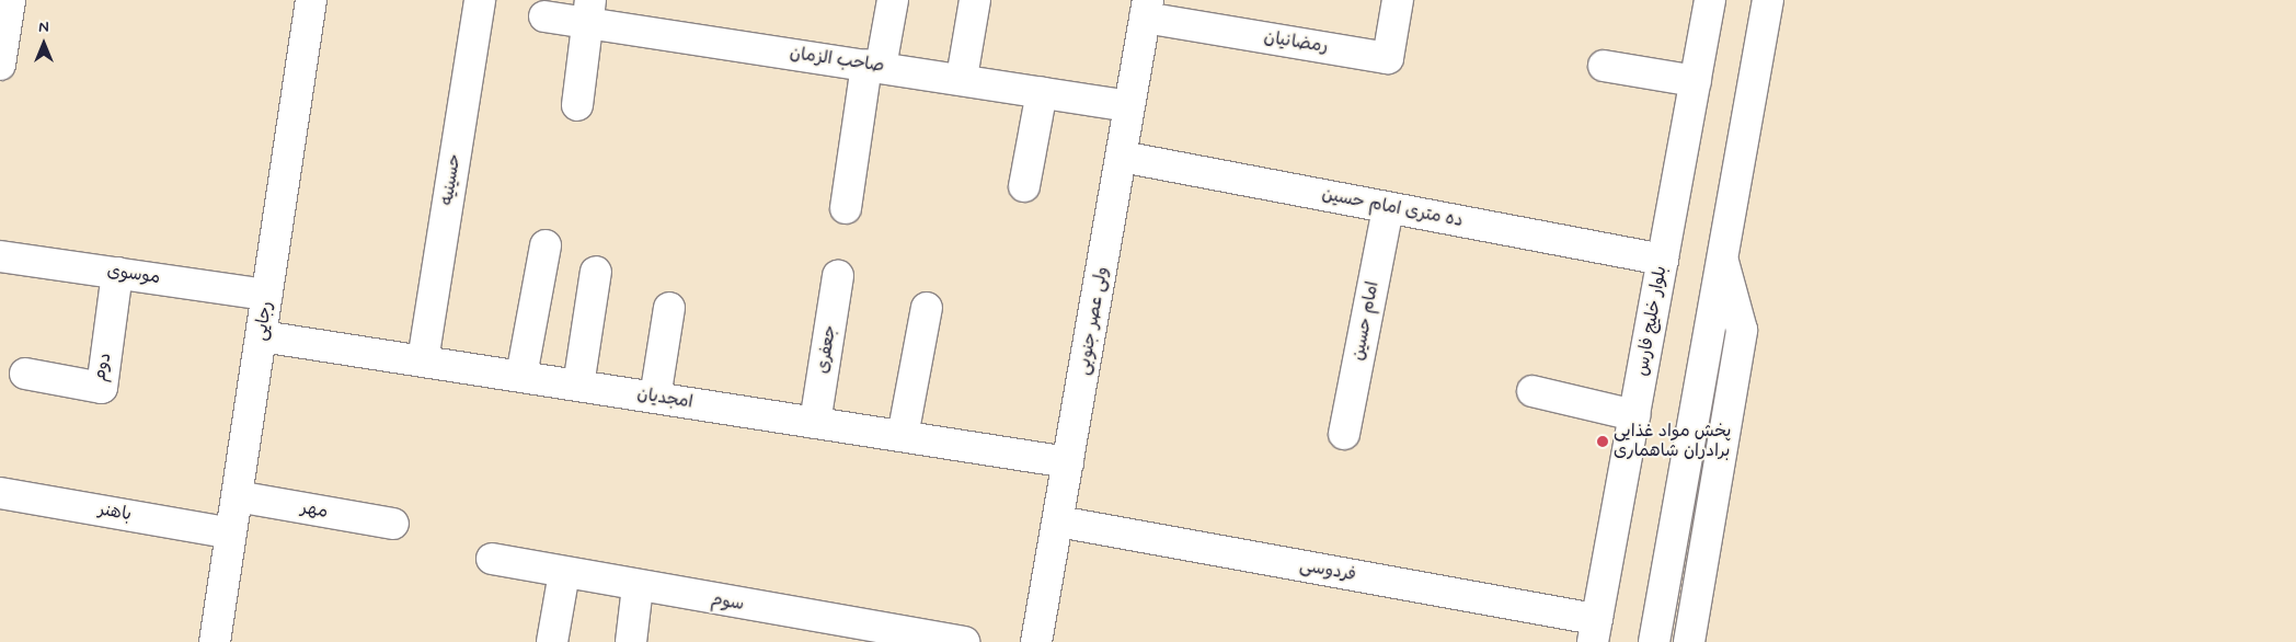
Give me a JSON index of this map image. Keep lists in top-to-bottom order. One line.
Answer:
{"streets":{"street":["رمضانیان","صاحب الزمان","حسینیه","ده متری امام حسین","موسوی","رجایی","ولی عصر جنوبی","امام حسین","بلوار خلیج فارس","جعفری","دوم","امجدیان","مهر","باهنر","فردوسی","سوم"]},"crossings":[["رمضانیان","ولی عصر جنوبی"],["صاحب الزمان","ولی عصر جنوبی"],["حسینیه","امجدیان"],["ده متری امام حسین","ولی عصر جنوبی"],["ده متری امام حسین","امام حسین"],["ده متری امام حسین","بلوار خلیج فارس"],["موسوی","رجایی"],["موسوی","دوم"],["رجایی","امجدیان"],["رجایی","مهر"],["رجایی","باهنر"],["ولی عصر جنوبی","امجدیان"],["ولی عصر جنوبی","فردوسی"],["بلوار خلیج فارس","فردوسی"],["جعفری","امجدیان"]],"places":["پخش مواد غذایی برادران شاهماری"],"north":"top"}
